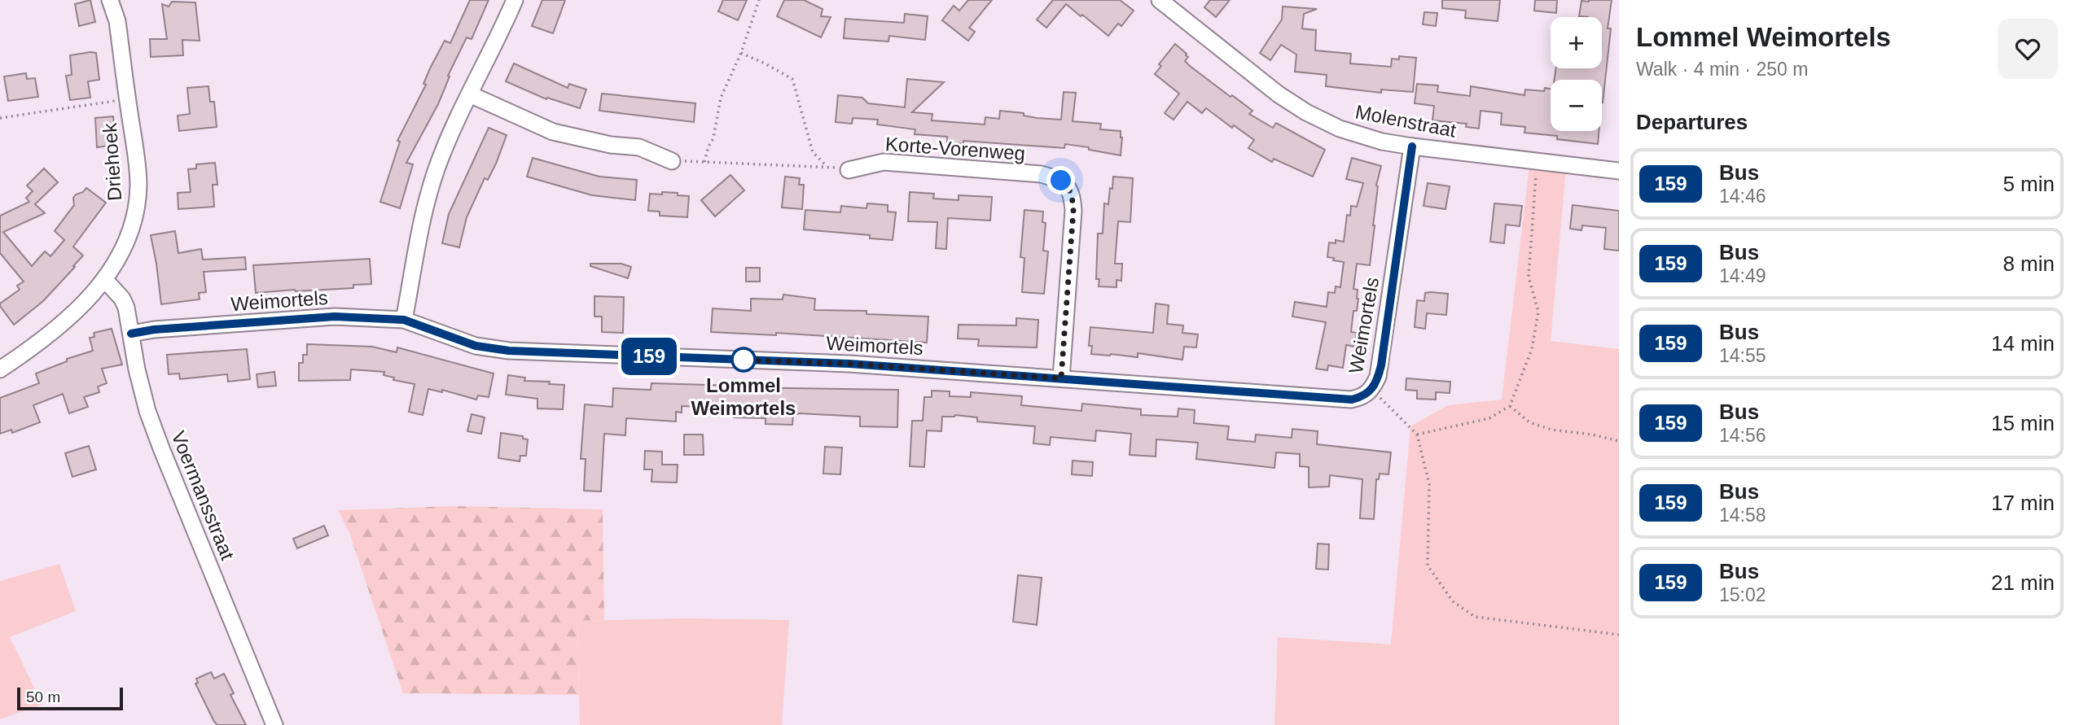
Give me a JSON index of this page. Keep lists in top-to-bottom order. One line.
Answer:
{"streets":{"street":["Molenstraat","Korte-Vorenweg","Driehoek","Weimortels","Voermansstraat"]},"crossings":[["Molenstraat","Weimortels"],["Korte-Vorenweg","Weimortels"],["Driehoek","Voermansstraat"],["Weimortels","Voermansstraat"]],"places":["Lommel Weimortels"],"lines":["bus line 159"],"scale_bar":"50 m","page":{"on_map":"159","heading":[["Lommel Weimortels","Walk · 4 min · 250 m"],"Departures"],"map_buttons":["+","−"],"list":[{"mark":"159","name":"Bus","note":"14:46","value":"5 min"},{"mark":"159","name":"Bus","note":"14:49","value":"8 min"},{"mark":"159","name":"Bus","note":"14:55","value":"14 min"},{"mark":"159","name":"Bus","note":"14:56","value":"15 min"},{"mark":"159","name":"Bus","note":"14:58","value":"17 min"},{"mark":"159","name":"Bus","note":"15:02","value":"21 min"}],"scale":"50 m"}}
